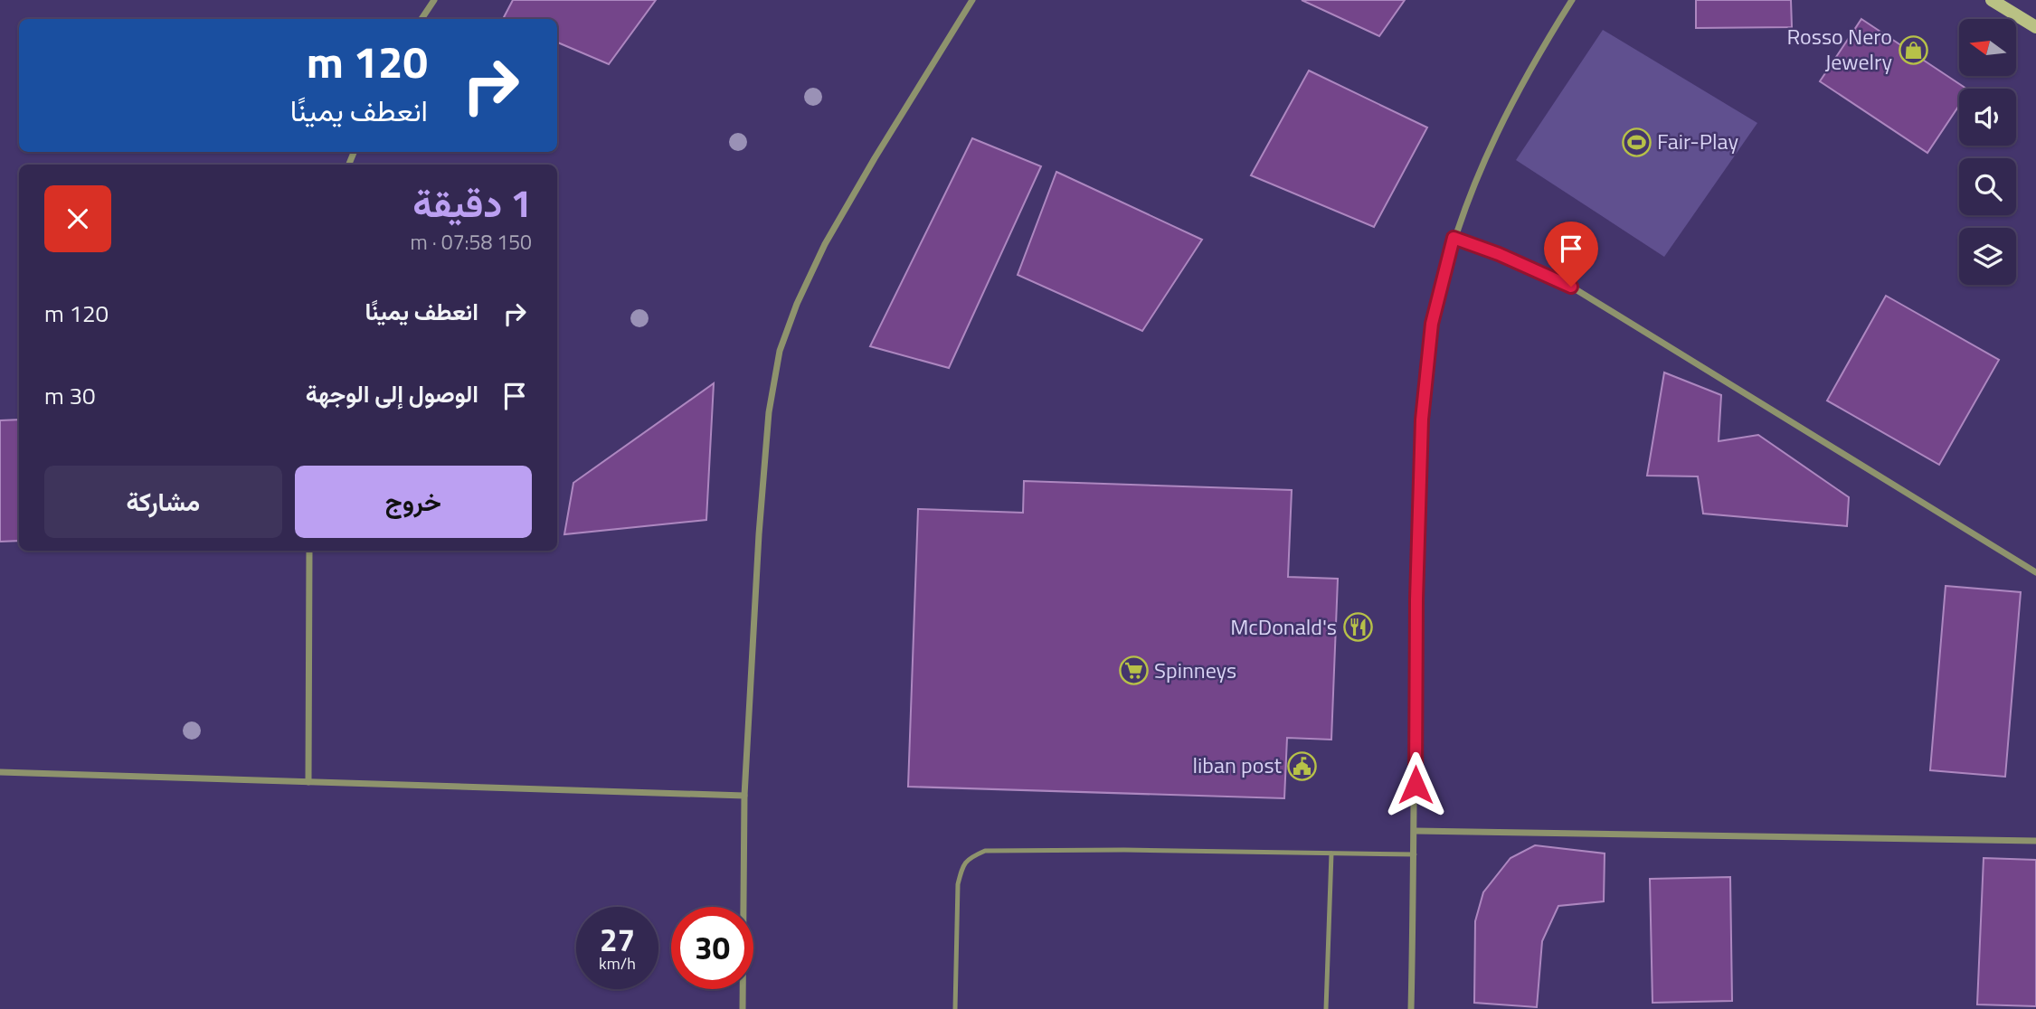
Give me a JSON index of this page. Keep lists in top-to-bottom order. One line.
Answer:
{"places":{"shop":["Rosso Nero Jewelry"],"sports":["Fair-Play"],"restaurant":["McDonald's"],"supermarket":["Spinneys"],"public building":["liban post"]},"north":"left","page":{"turn":["120 m","انعطف يمينًا"],"heading":["1 دقيقة","150 m · 07:58"],"list":[{"name":"انعطف يمينًا","value":"120 m"},{"name":"الوصول إلى الوجهة","value":"30 m"}],"buttons":["خروج","مشاركة"],"speed":"27 km/h","limit":"30"}}
